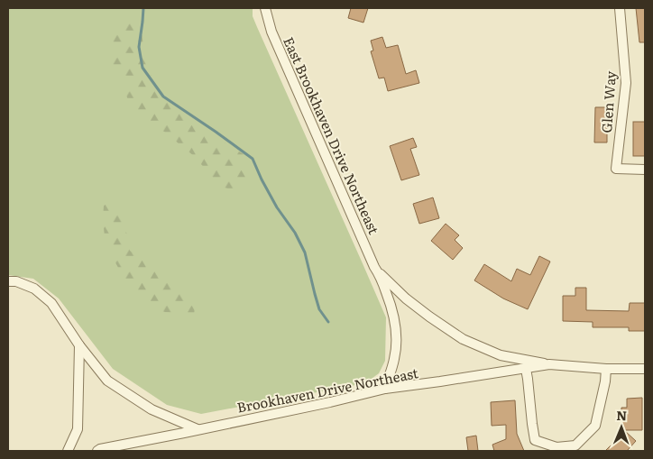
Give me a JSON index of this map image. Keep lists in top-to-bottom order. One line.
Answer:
{"streets":{"street":["Glen Way","East Brookhaven Drive Northeast","Brookhaven Drive Northeast"]},"crossings":[["East Brookhaven Drive Northeast","Brookhaven Drive Northeast"]],"north":"top"}
